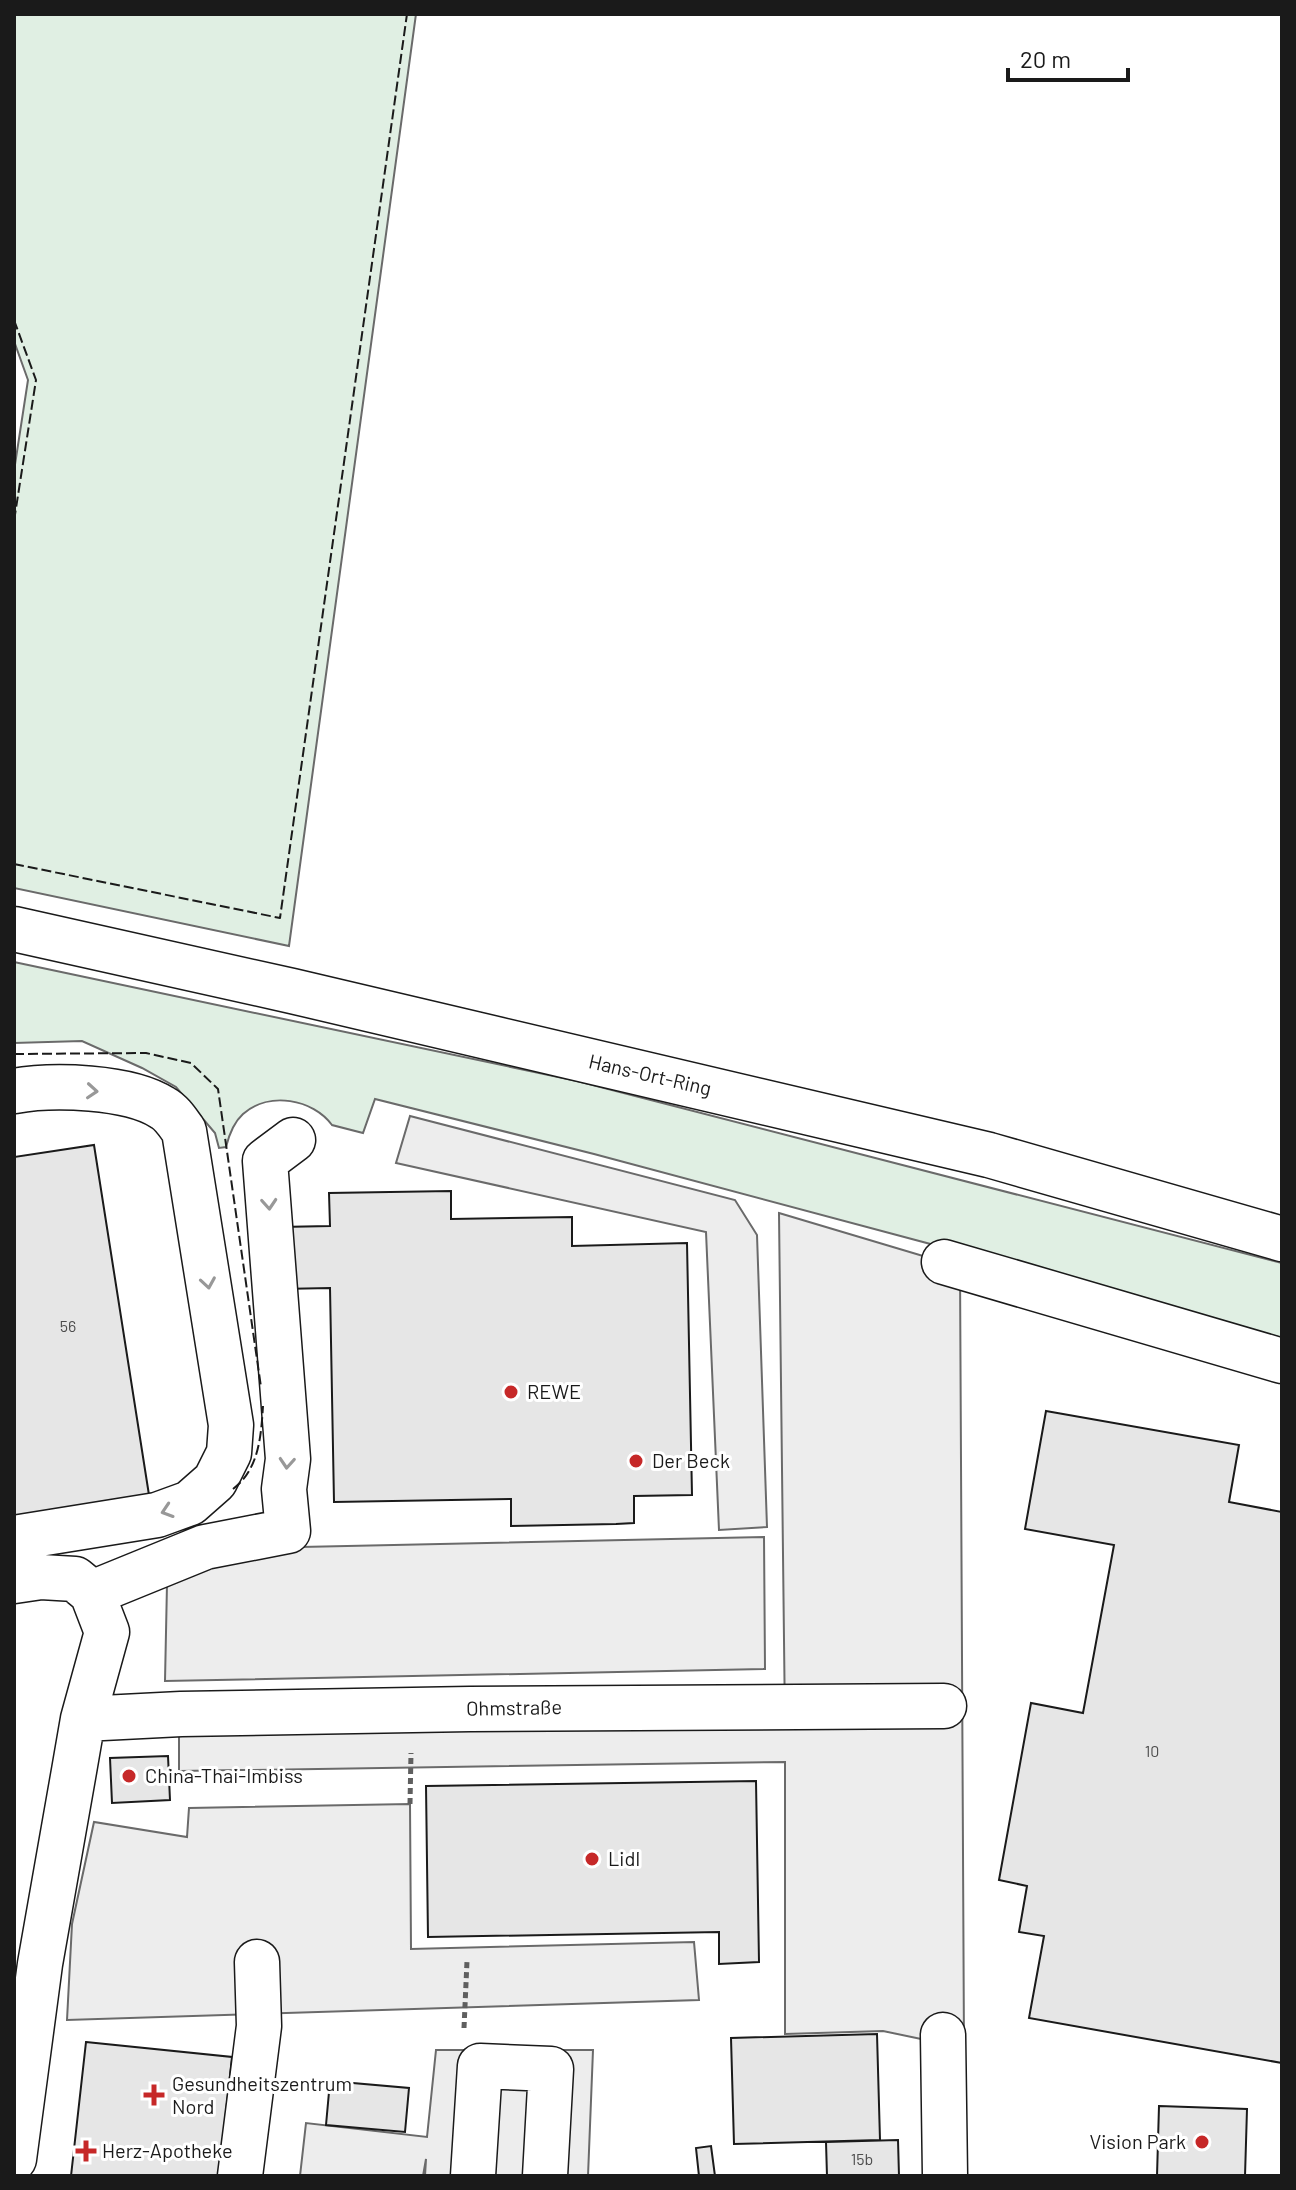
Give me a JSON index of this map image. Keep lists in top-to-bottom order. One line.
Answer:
{"streets":{"main road":["Hans-Ort-Ring","Ohmstraße"]},"places":{"other":["REWE","Der Beck","China-Thai-Imbiss","Lidl","Vision Park"],"health":["Gesundheitszentrum Nord","Herz-Apotheke"]},"house_numbers":["56","10","15b"],"scale_bar":"20 m"}
